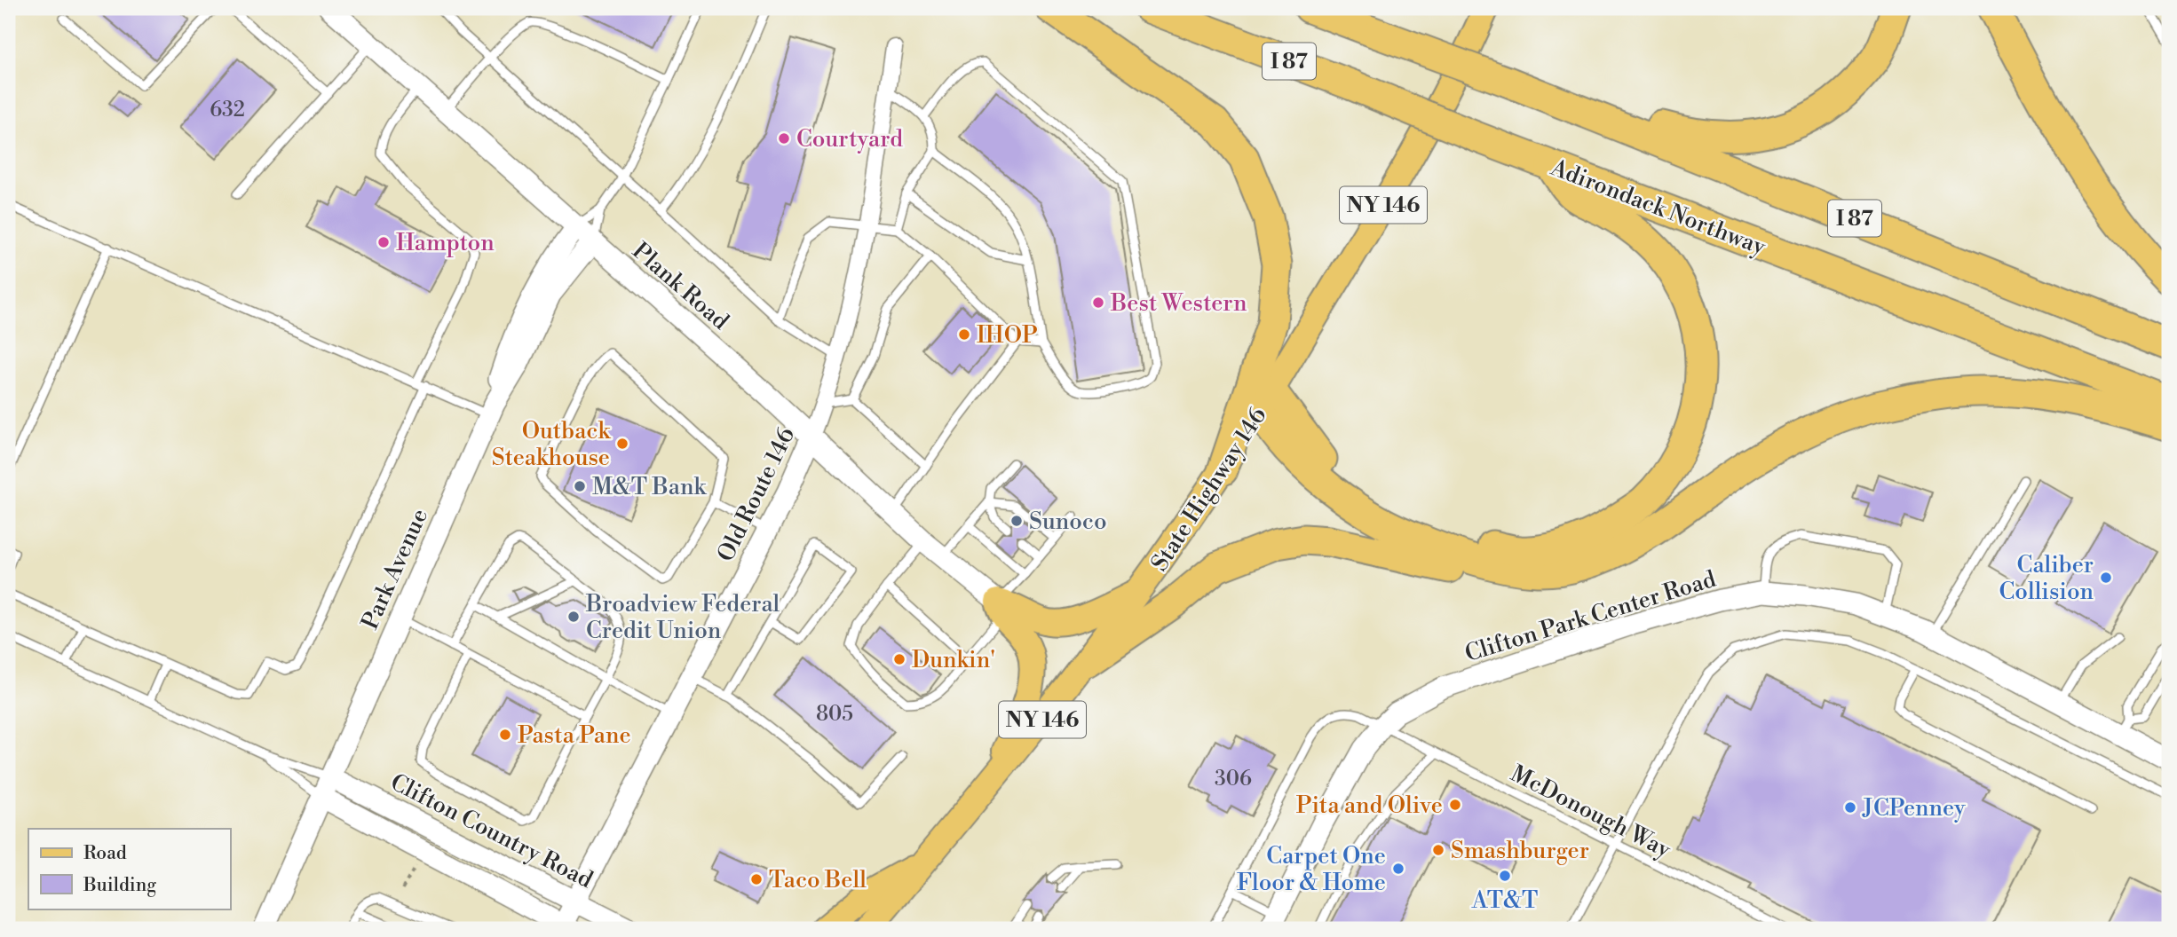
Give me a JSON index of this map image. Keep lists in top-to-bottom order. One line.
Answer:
{"streets":{"highway":["I 87","Adirondack Northway"],"main road":["NY 146","State Highway 146"],"street":["Plank Road","Old Route 146","Park Avenue","Clifton Park Center Road","Clifton Country Road"],"lane":["McDonough Way"]},"crossings":[["Plank Road","Old Route 146"],["Plank Road","Park Avenue"],["Old Route 146","Clifton Country Road"],["Park Avenue","Clifton Country Road"],["Clifton Park Center Road","McDonough Way"]],"places":["Courtyard","Hampton","Best Western","IHOP","Outback Steakhouse","M&T Bank","Sunoco","Caliber Collision","Broadview Federal Credit Union","Dunkin'","Pasta Pane","Pita and Olive","JCPenney","Smashburger","Carpet One Floor & Home","AT&T","Taco Bell"],"house_numbers":["632","805","306"],"legend":["Road","Building"]}
